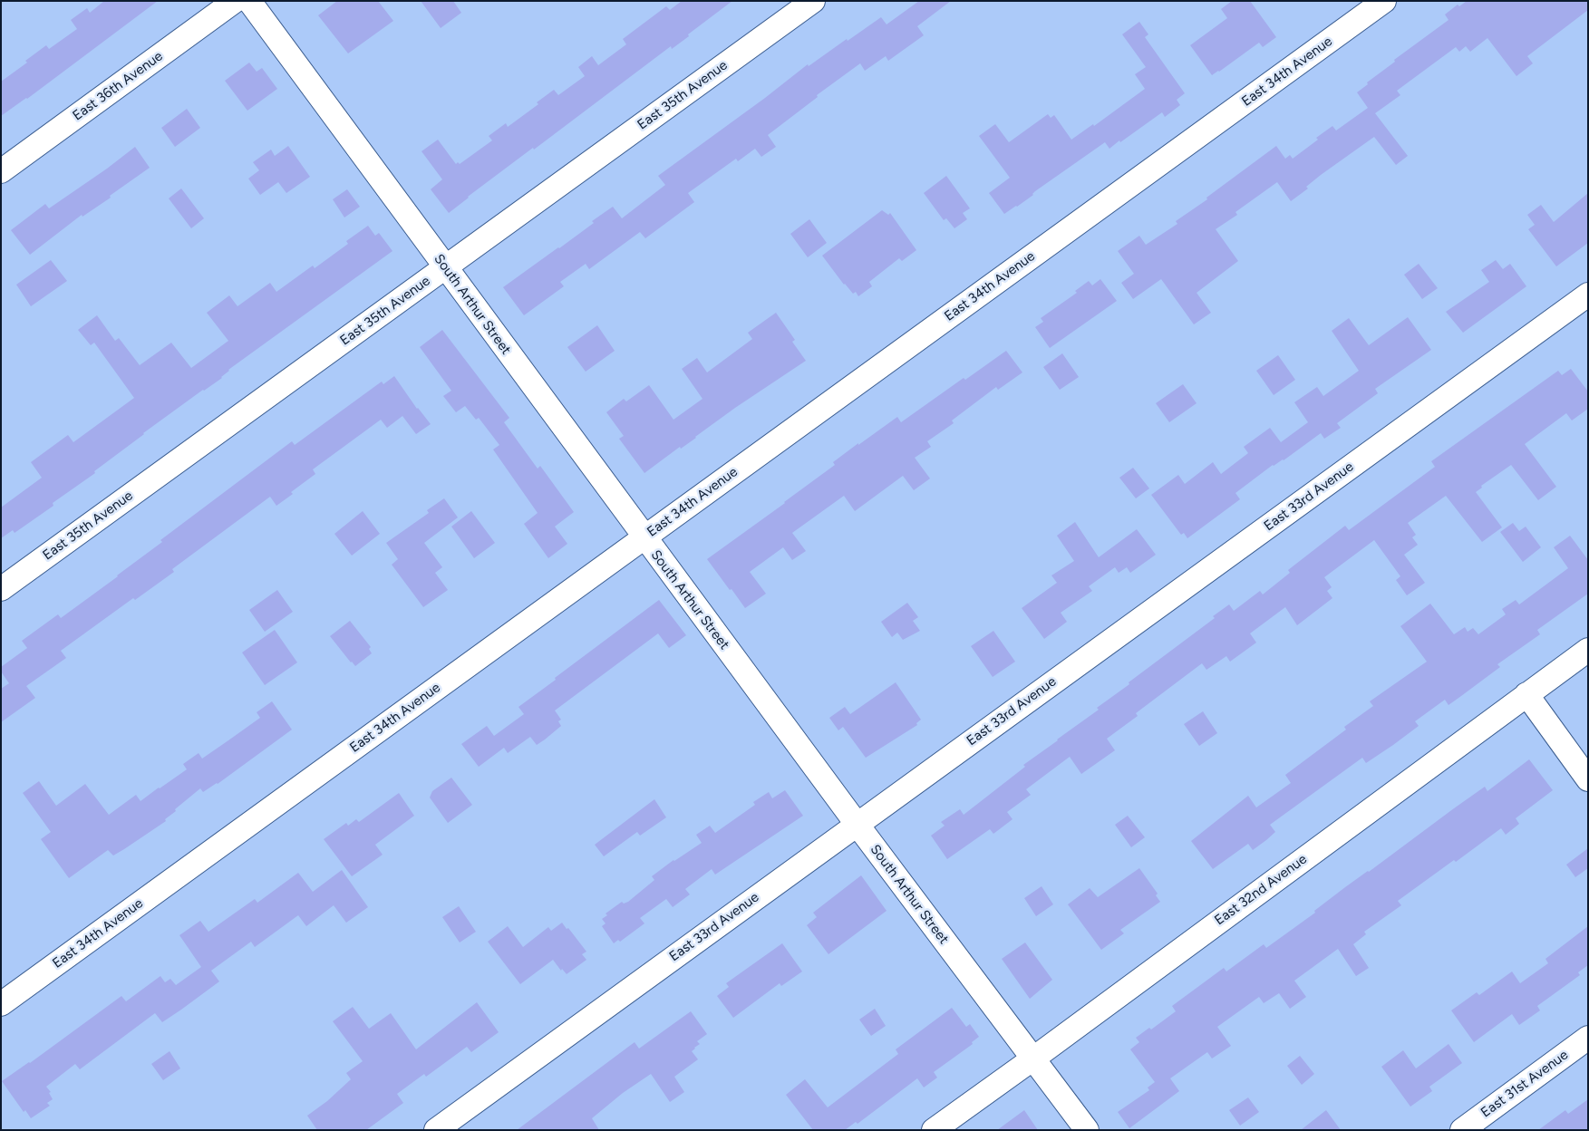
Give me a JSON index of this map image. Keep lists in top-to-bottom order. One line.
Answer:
{"streets":{"street":["East 34th Avenue","East 36th Avenue","East 35th Avenue","South Arthur Street","East 33rd Avenue","East 32nd Avenue","East 31st Avenue"]},"crossings":[["East 34th Avenue","South Arthur Street"],["East 35th Avenue","South Arthur Street"],["South Arthur Street","East 33rd Avenue"],["South Arthur Street","East 32nd Avenue"]]}
